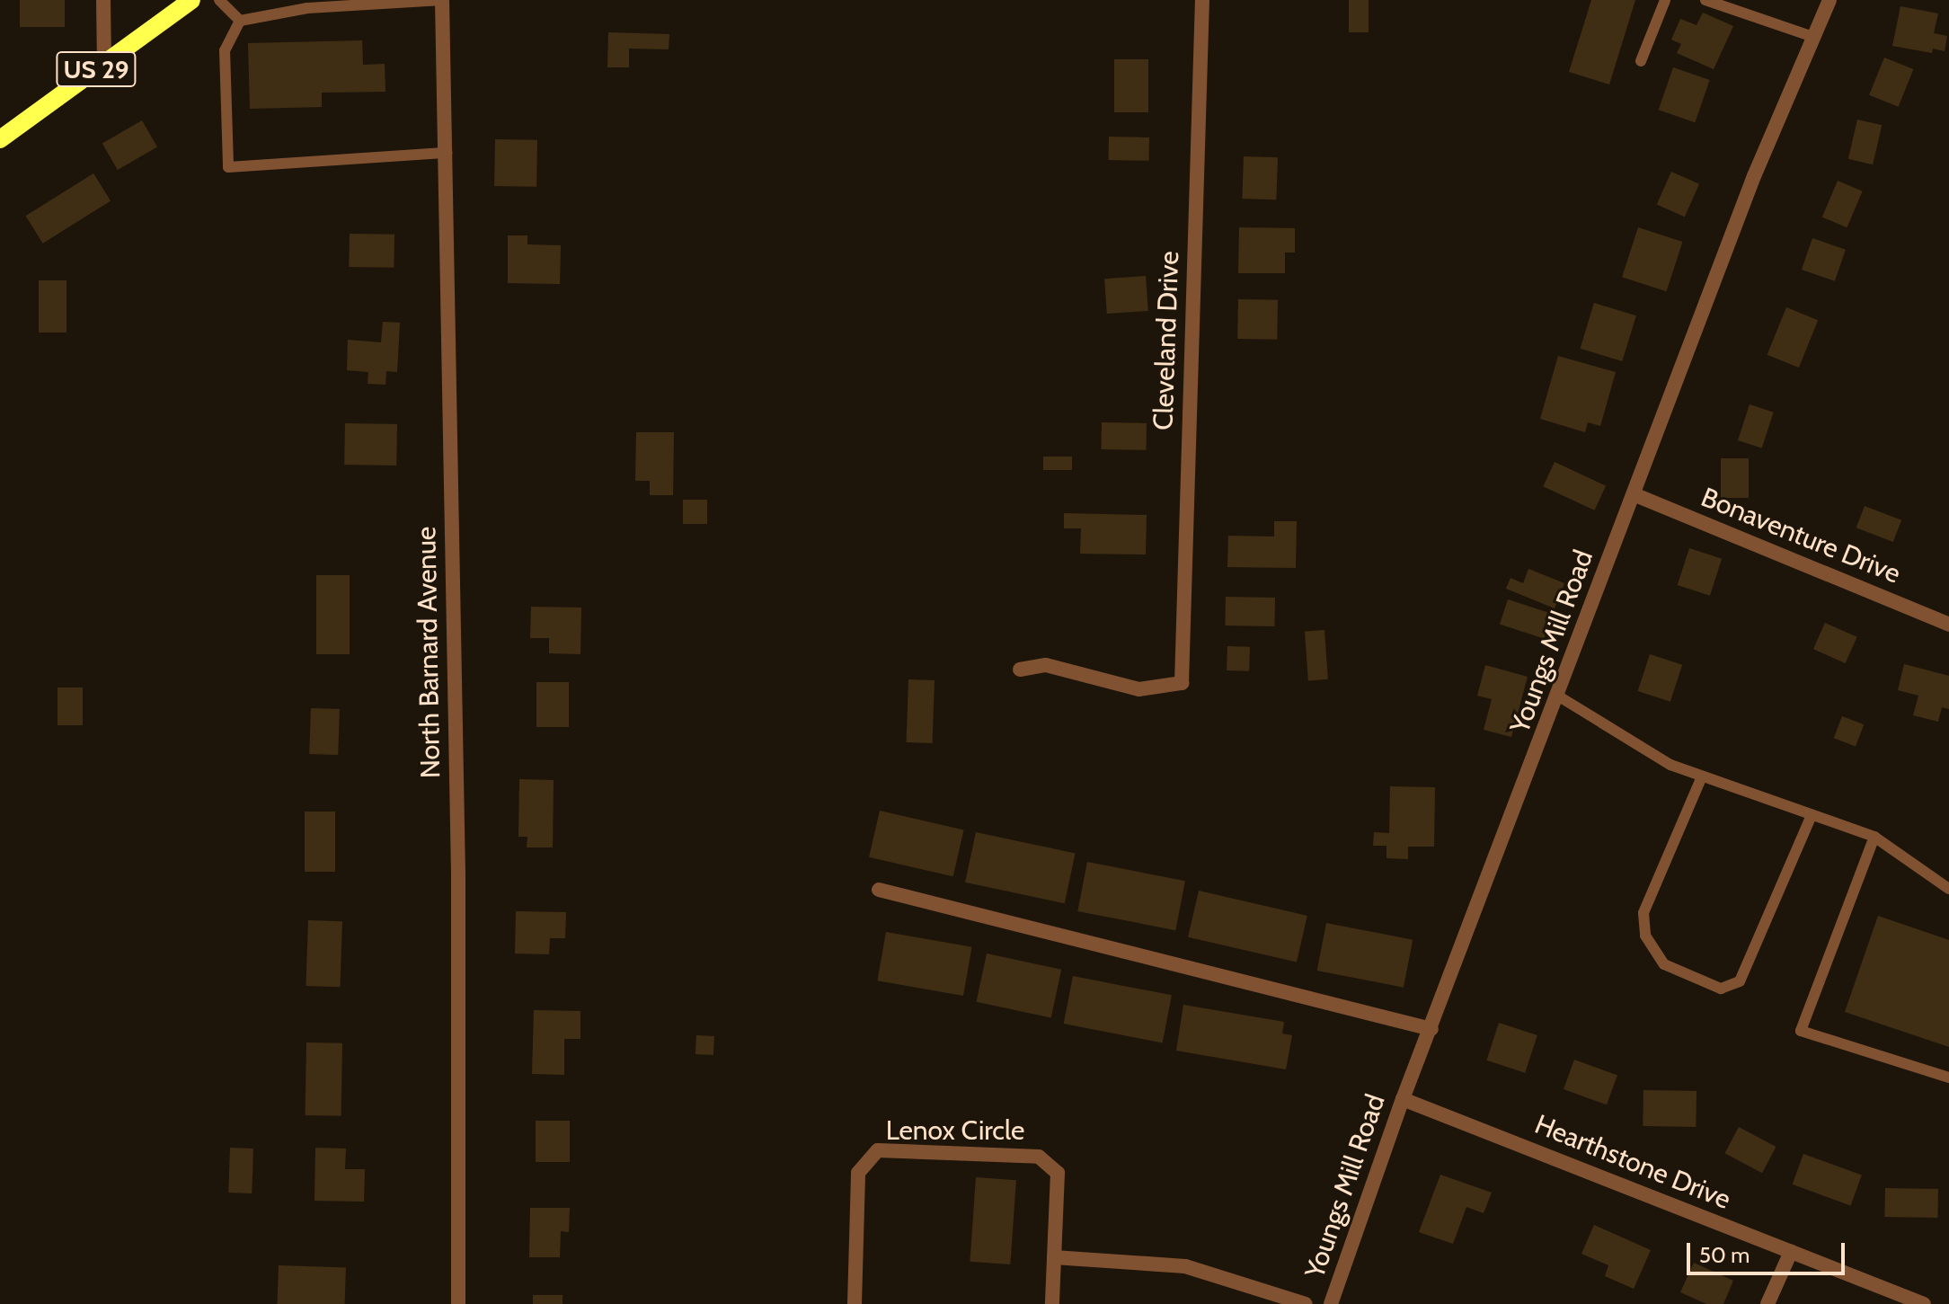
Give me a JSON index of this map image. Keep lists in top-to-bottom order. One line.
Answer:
{"streets":{"main road":["US 29"],"street":["Cleveland Drive","Bonaventure Drive","Youngs Mill Road","North Barnard Avenue","Lenox Circle","Hearthstone Drive"]},"crossings":[["Bonaventure Drive","Youngs Mill Road"],["Youngs Mill Road","Hearthstone Drive"]],"scale_bar":"50 m"}
